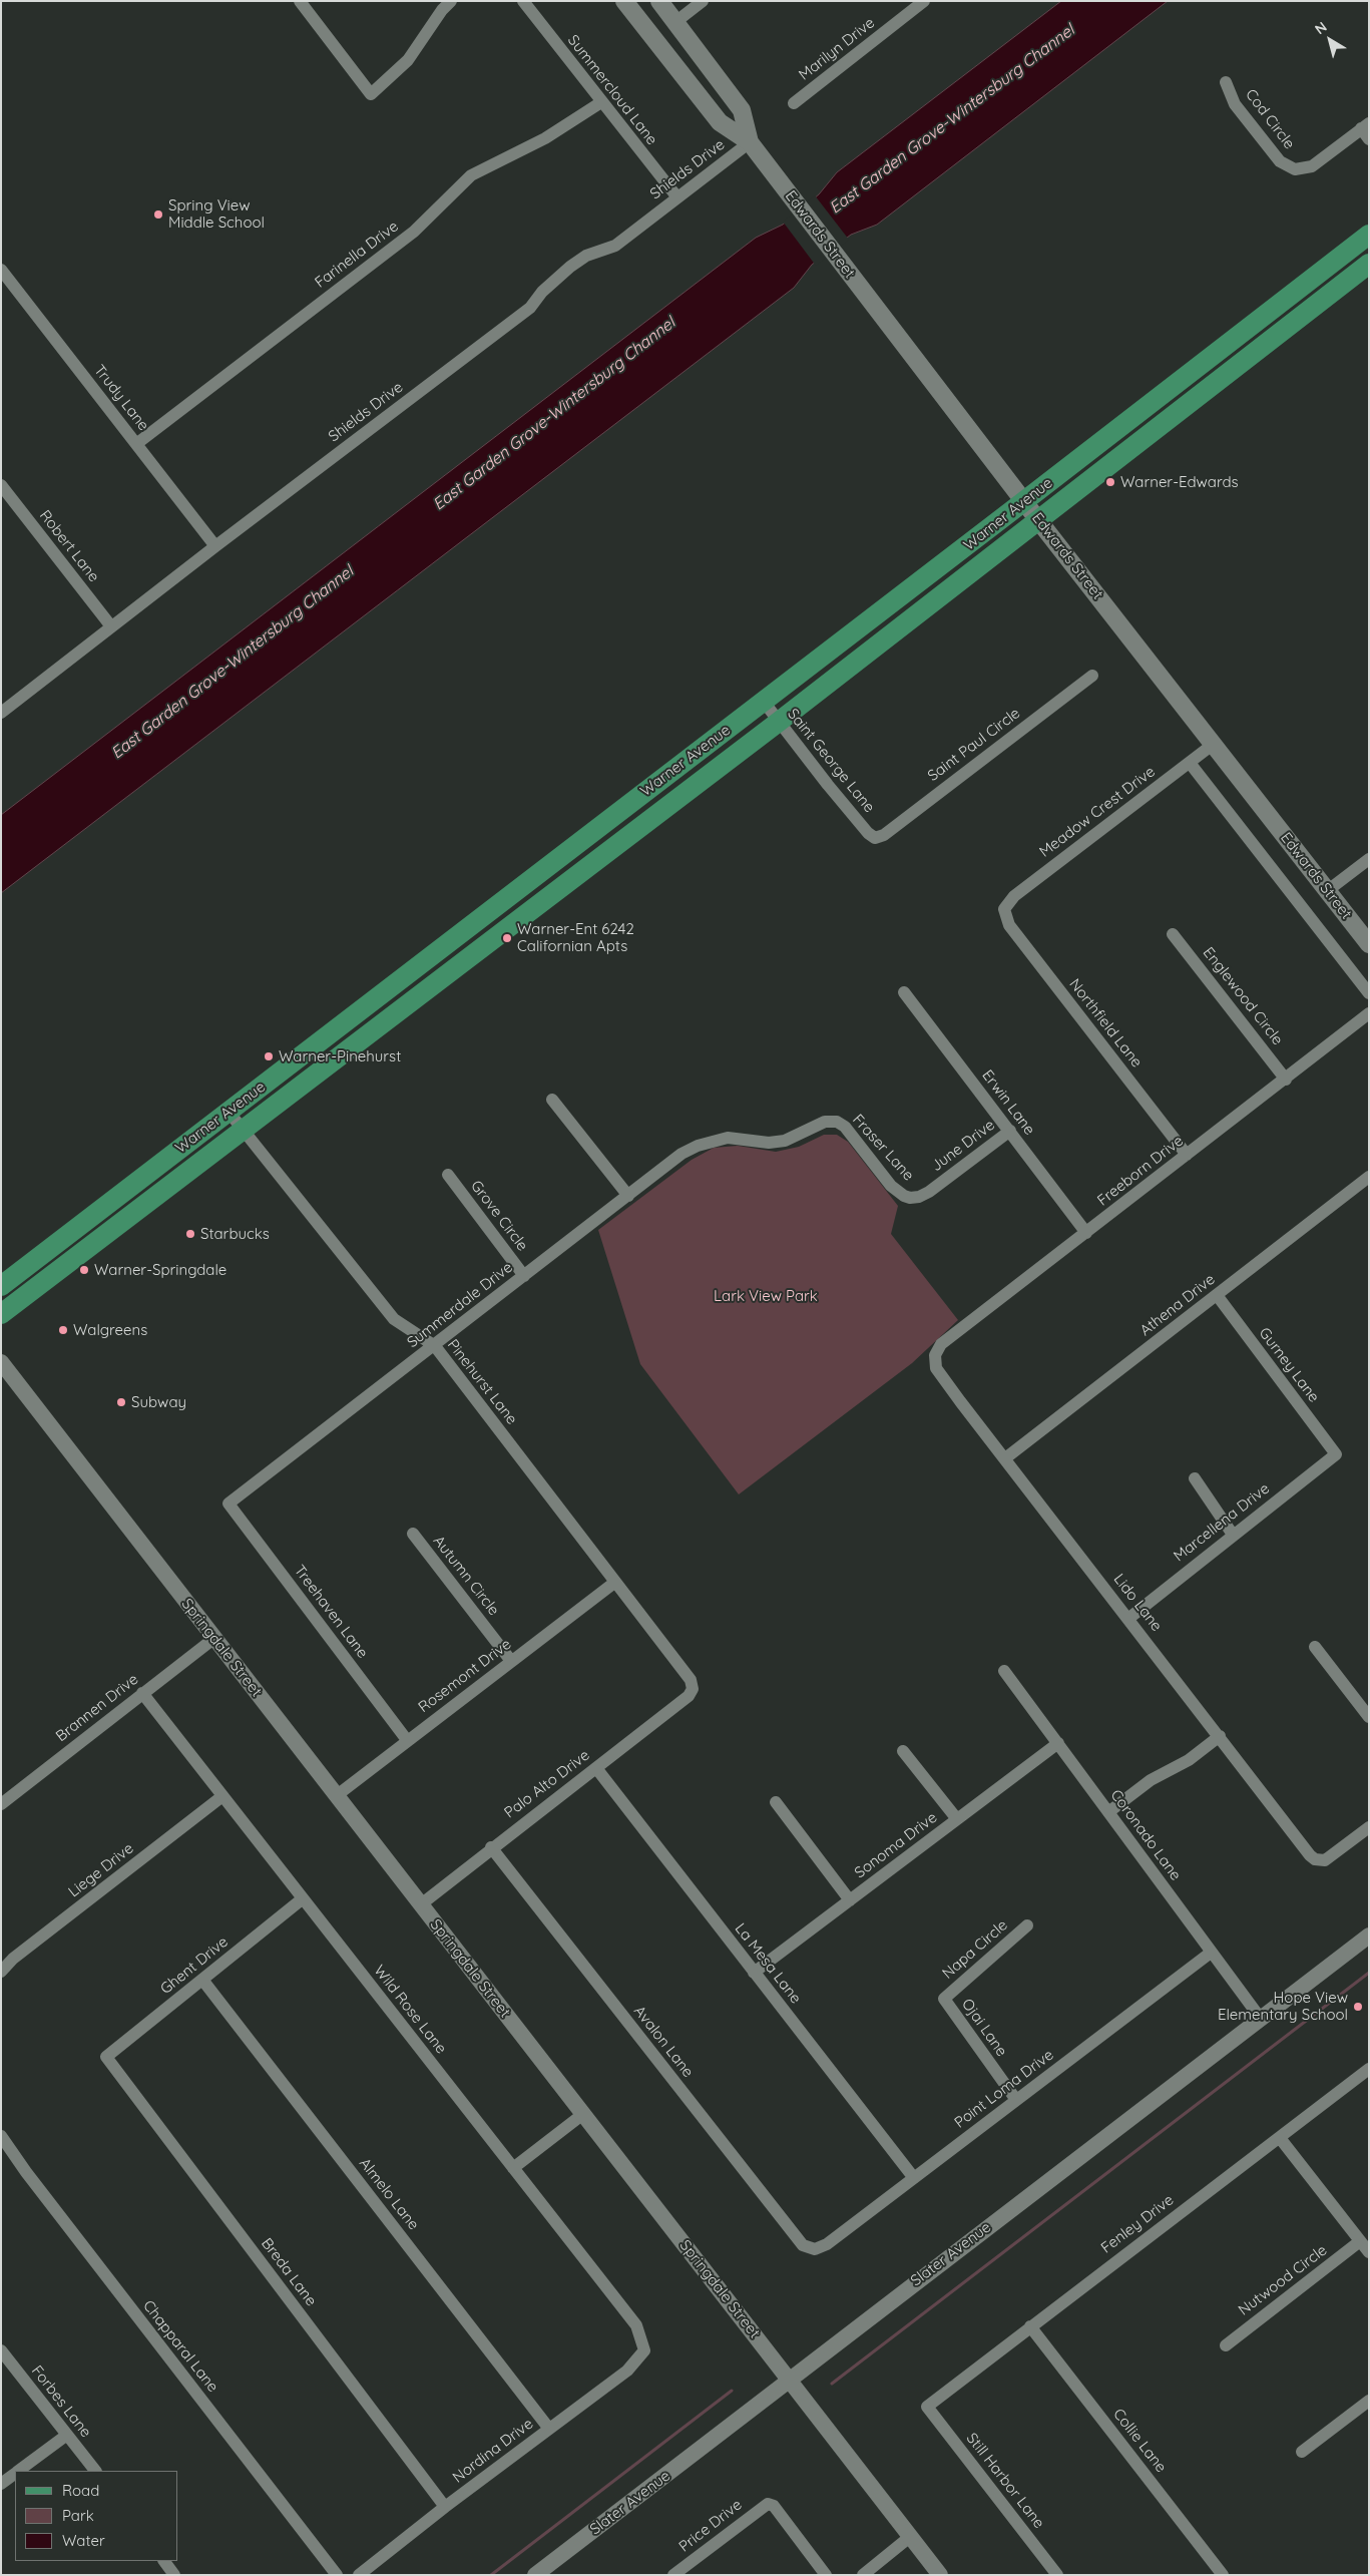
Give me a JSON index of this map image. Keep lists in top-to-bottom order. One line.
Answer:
{"streets":{"main road":["Edwards Street","Warner Avenue"],"street":["Marilyn Drive","Summercloud Lane","Cod Circle","Shields Drive","Farinella Drive","Trudy Lane","Robert Lane","Saint Paul Circle","Saint George Lane","Meadow Crest Drive","Englewood Circle","Northfield Lane","Erwin Lane","June Drive","Fraser Lane","Freeborn Drive","Grove Circle","Summerdale Drive","Athena Drive","Gurney Lane","Pinehurst Lane","Marcellena Drive","Autumn Circle","Lido Lane","Treehaven Lane","Springdale Street","Rosemont Drive","Brannen Drive","Palo Alto Drive","Coronado Lane","Sonoma Drive","Liege Drive","Napa Circle","La Mesa Lane","Ghent Drive","Wild Rose Lane","Ojai Lane","Avalon Lane","Point Loma Drive","Almelo Lane","Fenley Drive","Slater Avenue","Breda Lane","Nutwood Circle","Chapparal Lane","Forbes Lane","Collie Lane","Nordina Drive","Still Harbor Lane","Price Drive"]},"crossings":[["Summercloud Lane","Shields Drive"],["Summercloud Lane","Farinella Drive"],["Shields Drive","Edwards Street"],["Shields Drive","Trudy Lane"],["Shields Drive","Robert Lane"],["Edwards Street","Warner Avenue"],["Edwards Street","Meadow Crest Drive"],["Farinella Drive","Trudy Lane"],["Warner Avenue","Saint George Lane"],["Warner Avenue","Pinehurst Lane"],["Saint Paul Circle","Saint George Lane"],["Meadow Crest Drive","Northfield Lane"],["Englewood Circle","Freeborn Drive"],["Northfield Lane","Freeborn Drive"],["Erwin Lane","June Drive"],["Erwin Lane","Freeborn Drive"],["June Drive","Fraser Lane"],["Fraser Lane","Summerdale Drive"],["Freeborn Drive","Lido Lane"],["Grove Circle","Summerdale Drive"],["Summerdale Drive","Pinehurst Lane"],["Summerdale Drive","Treehaven Lane"],["Athena Drive","Gurney Lane"],["Athena Drive","Lido Lane"],["Gurney Lane","Marcellena Drive"],["Pinehurst Lane","Rosemont Drive"],["Pinehurst Lane","Palo Alto Drive"],["Marcellena Drive","Lido Lane"],["Autumn Circle","Rosemont Drive"],["Treehaven Lane","Rosemont Drive"],["Springdale Street","Rosemont Drive"],["Springdale Street","Brannen Drive"],["Springdale Street","Palo Alto Drive"],["Springdale Street","Slater Avenue"],["Brannen Drive","Wild Rose Lane"],["Palo Alto Drive","La Mesa Lane"],["Palo Alto Drive","Avalon Lane"],["Coronado Lane","Sonoma Drive"],["Coronado Lane","Point Loma Drive"],["Coronado Lane","Slater Avenue"],["Sonoma Drive","La Mesa Lane"],["Liege Drive","Wild Rose Lane"],["Napa Circle","Ojai Lane"],["La Mesa Lane","Point Loma Drive"],["Ghent Drive","Wild Rose Lane"],["Ghent Drive","Almelo Lane"],["Ghent Drive","Breda Lane"],["Wild Rose Lane","Nordina Drive"],["Ojai Lane","Point Loma Drive"],["Avalon Lane","Point Loma Drive"],["Almelo Lane","Nordina Drive"],["Fenley Drive","Collie Lane"],["Fenley Drive","Still Harbor Lane"],["Breda Lane","Nordina Drive"]],"water":["East Garden Grove-Wintersburg Channel"],"parks":["Lark View Park"],"places":["Spring View Middle School","Warner-Edwards","Warner-Ent 6242 Californian Apts","Warner-Pinehurst","Starbucks","Warner-Springdale","Walgreens","Subway","Hope View Elementary School"],"legend":["Road","Park","Water"],"north":"top left"}
